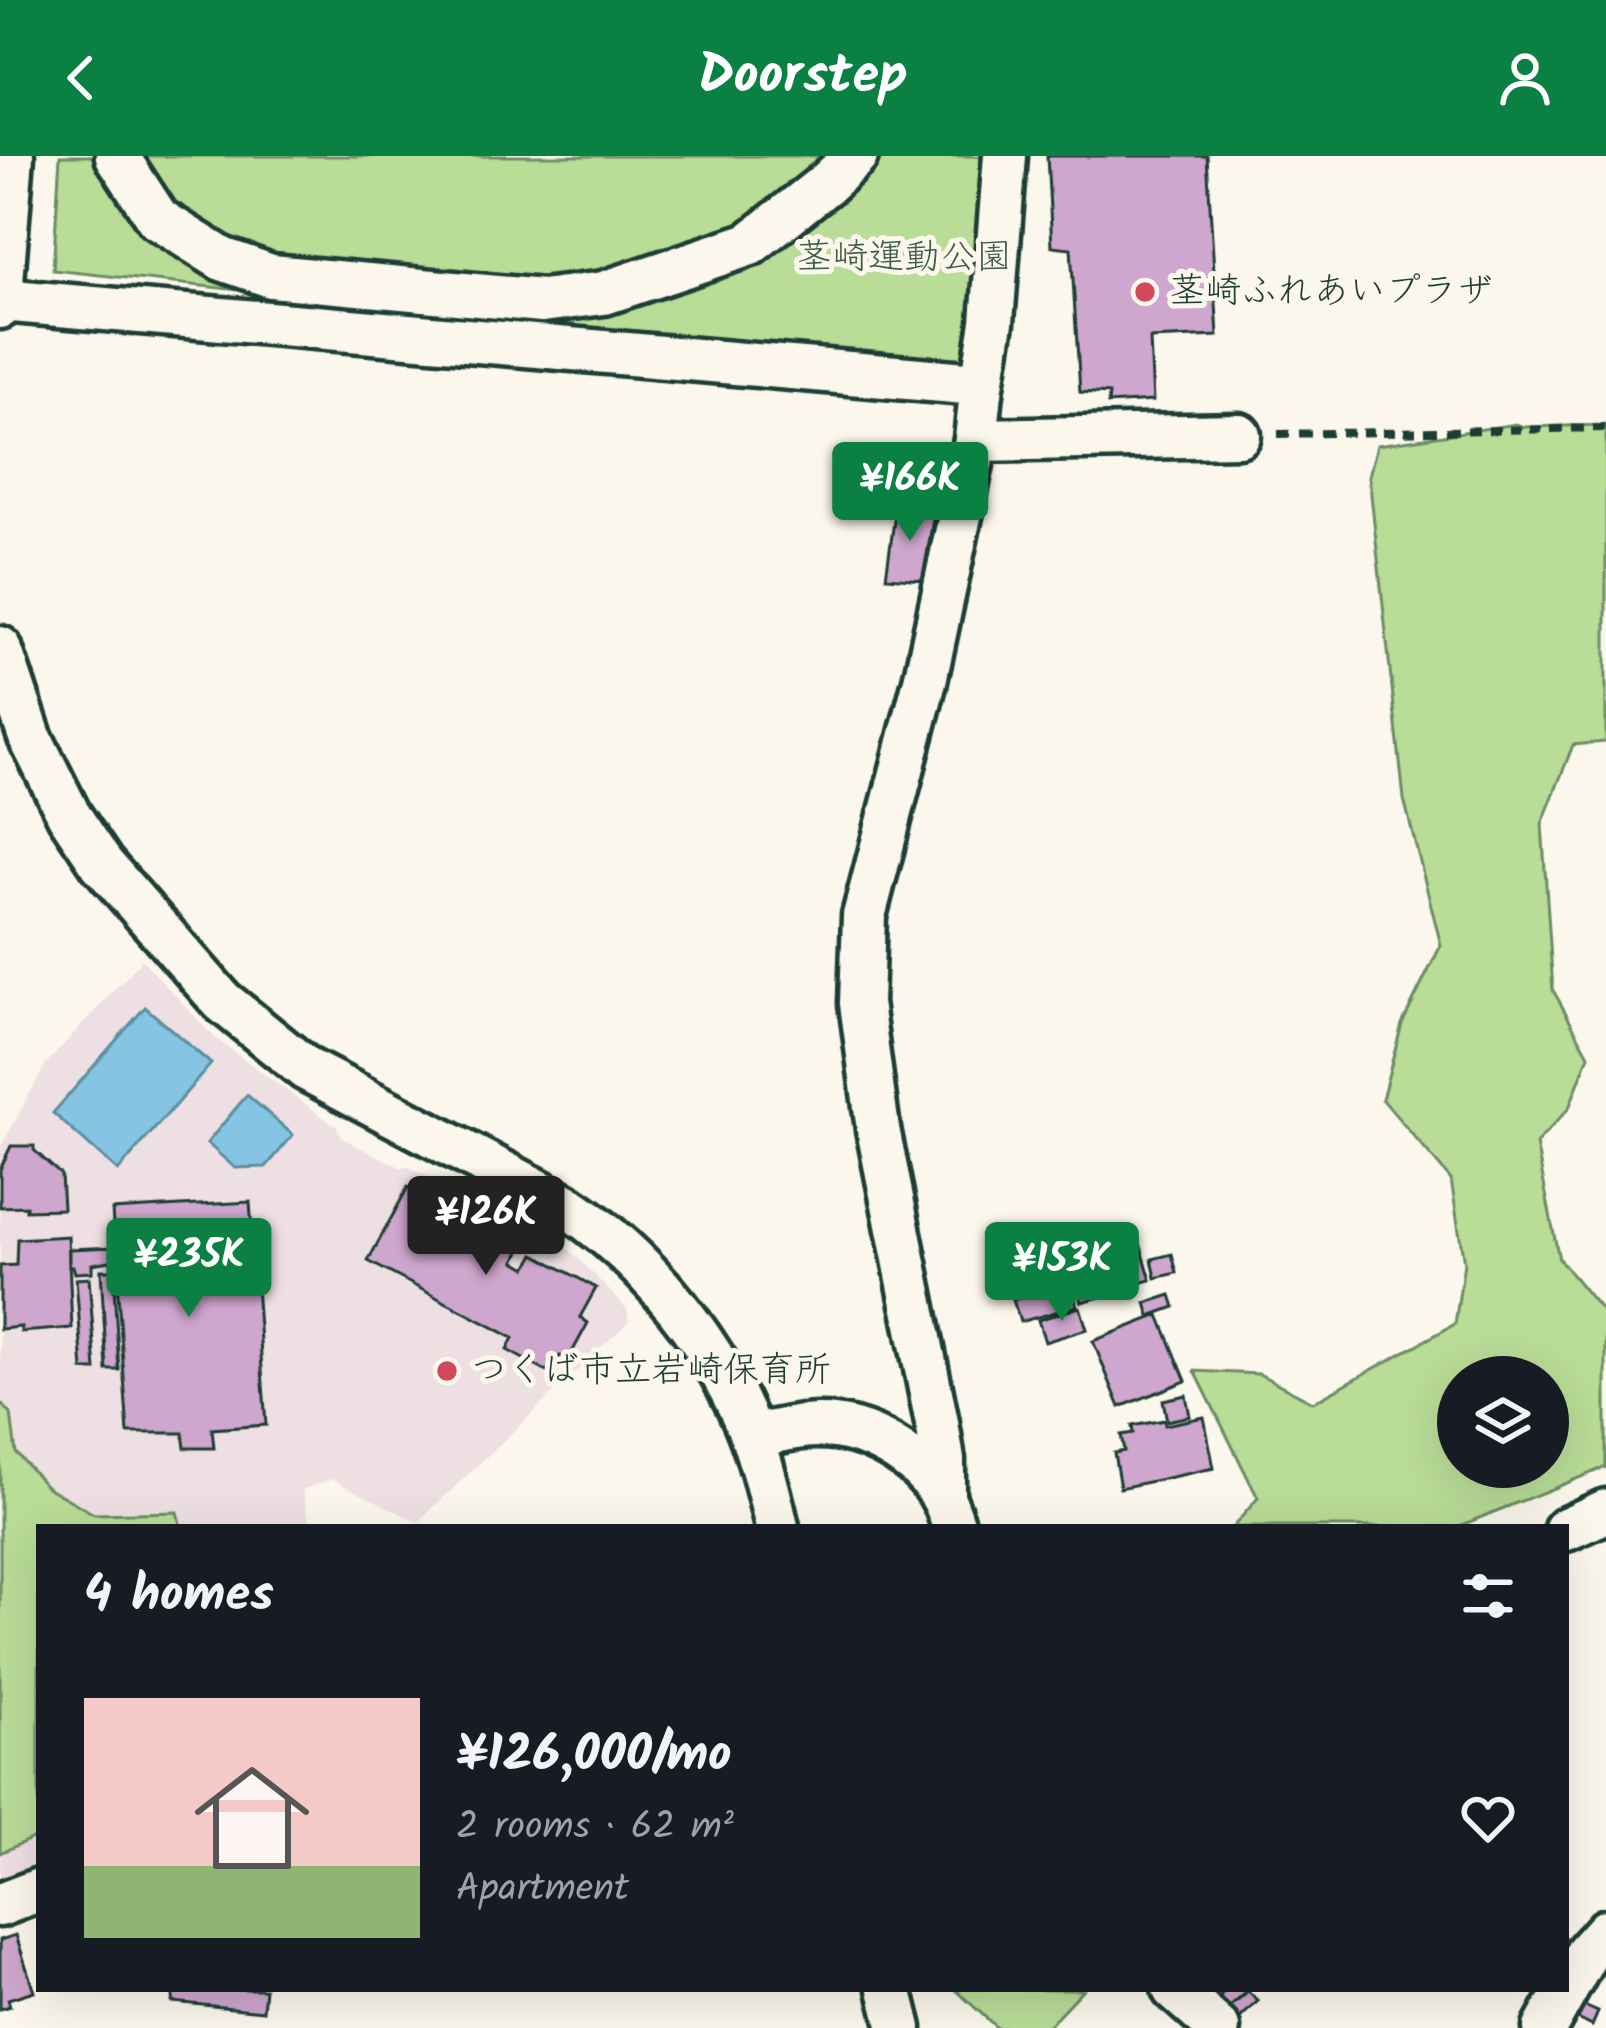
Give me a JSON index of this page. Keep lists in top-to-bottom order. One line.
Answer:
{"parks":["茎崎運動公園"],"places":["茎崎ふれあいプラザ","つくば市立岩崎保育所"],"page":{"header":"Doorstep","price":["¥166K","¥126K","¥235K","¥153K"],"heading":"4 homes","list":[{"name":"¥126,000/mo","note":"2 rooms · 62 m² · Apartment"}]}}
